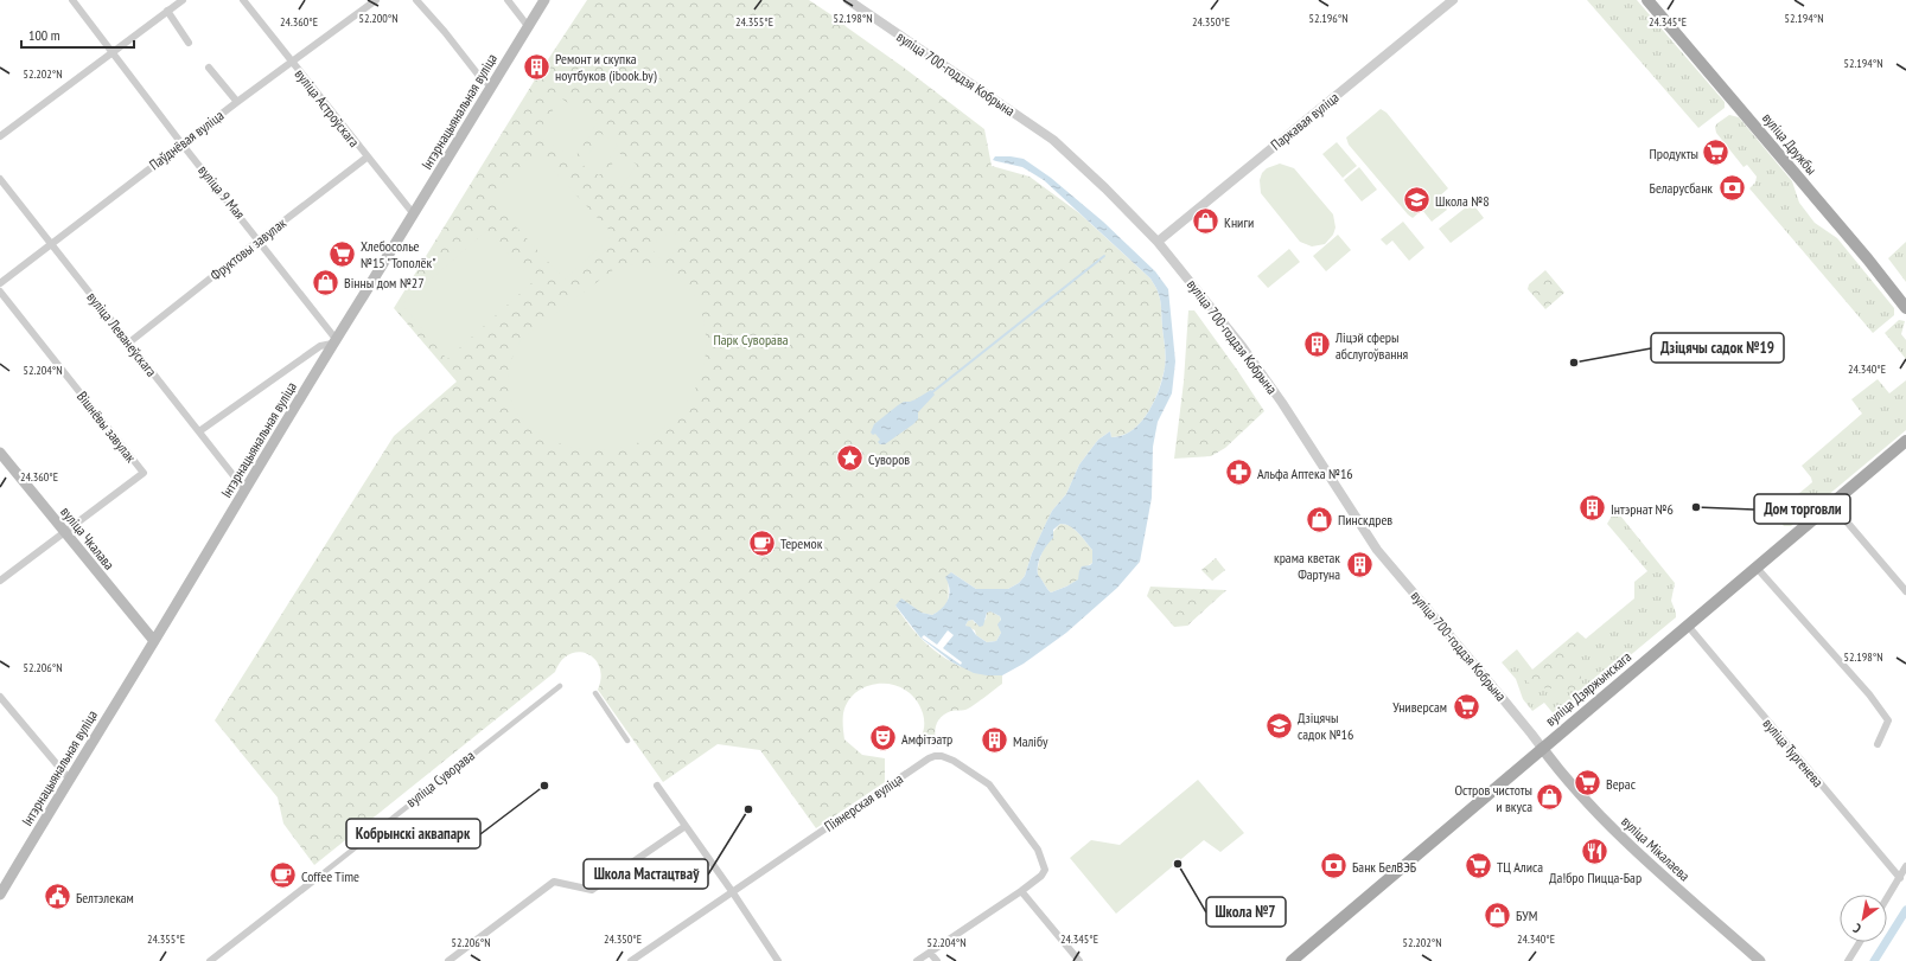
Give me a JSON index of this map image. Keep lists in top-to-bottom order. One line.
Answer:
{"streets":{"main road":["Інтэрнацыянальная вуліца","вуліца Дружбы","вуліца Чкалава","вуліца Дзяржынскага","вуліца Мікалаева"],"street":["вуліца 700-годдзя Кобрына","вуліца Астроўскага","Паркавая вуліца","Паўднёвая вуліца","вуліца 9 Мая","Фруктовы завулак","вуліца Леванеўскага","Вішнёвы завулак","вуліца Тургенева","вуліца Суворава","Піянерская вуліца"]},"crossings":[["вуліца 700-годдзя Кобрына","Паркавая вуліца"],["вуліца 700-годдзя Кобрына","вуліца Дзяржынскага"],["вуліца 700-годдзя Кобрына","вуліца Мікалаева"],["вуліца Астроўскага","Інтэрнацыянальная вуліца"],["вуліца Астроўскага","Паўднёвая вуліца"],["вуліца Астроўскага","Фруктовы завулак"],["Інтэрнацыянальная вуліца","вуліца 9 Мая"],["Інтэрнацыянальная вуліца","вуліца Леванеўскага"],["Інтэрнацыянальная вуліца","вуліца Чкалава"],["Паўднёвая вуліца","вуліца 9 Мая"],["Паўднёвая вуліца","вуліца Леванеўскага"],["вуліца 9 Мая","Фруктовы завулак"],["Фруктовы завулак","вуліца Леванеўскага"],["Вішнёвы завулак","вуліца Чкалава"],["вуліца Дзяржынскага","вуліца Тургенева"],["вуліца Дзяржынскага","вуліца Мікалаева"]],"parks":["Парк Суворава"],"places":{"building":["Ремонт и скупка ноутбуков (ibook.by)","Ліцэй сферы абслугоўвання","Інтэрнат №6","крама кветак Фартуна","Малібу"],"supermarket":["Продукты","Хлебосолье №15 \"Тополёк\"","Универсам","Верас","ТЦ Алиса"],"bank":["Беларусбанк","Банк БелВЭБ"],"school or university":["Школа №8","Дзіцячы садок №16"],"shop":["Книги","Вінны дом №27","Пинскдрев","Остров чистоты и вкуса","БУМ"],"other":["Дзіцячы садок №19","Дом торговли","Кобрынскі аквапарк","Школа Мастацтваў","Школа №7"],"place":["Суворов"],"pharmacy":["Альфа Аптека №16"],"cafe":["Теремок","Coffee Time"],"theatre":["Амфітэатр"],"restaurant":["Да!бро Пицца-Бар"],"public building":["Белтэлекам"]},"scale_bar":"100 m","north":"bottom left","coordinates":["52.194°N","52.200°N","52.198°N","52.196°N","24.360°E","24.355°E","24.350°E","24.345°E","52.202°N","24.340°E","52.204°N","52.206°N"]}
